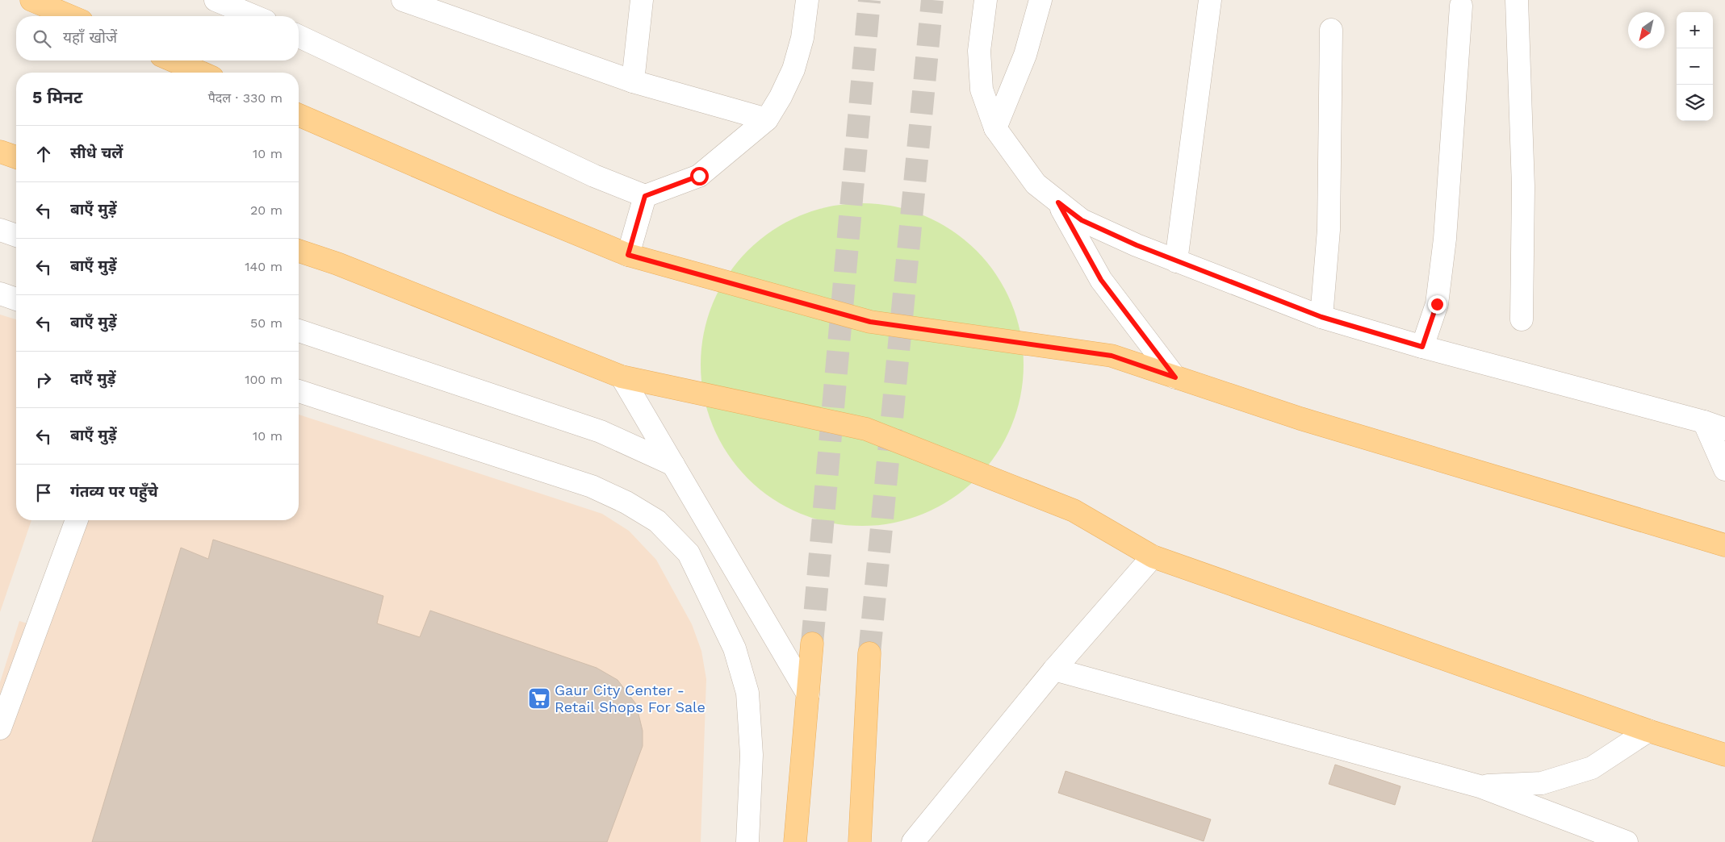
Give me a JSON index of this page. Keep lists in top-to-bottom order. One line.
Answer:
{"places":{"supermarket":["Gaur City Center - Retail Shops For Sale"]},"north":"bottom left","page":{"map_buttons":["+","−"],"search":"यहाँ खोजें","heading":["5 मिनट","पैदल · 330 m"],"list":[["सीधे चलें","10 m"],["बाएँ मुड़ें","20 m"],["बाएँ मुड़ें","140 m"],["बाएँ मुड़ें","50 m"],["दाएँ मुड़ें","100 m"],["बाएँ मुड़ें","10 m"],"गंतव्य पर पहुँचे"]}}
